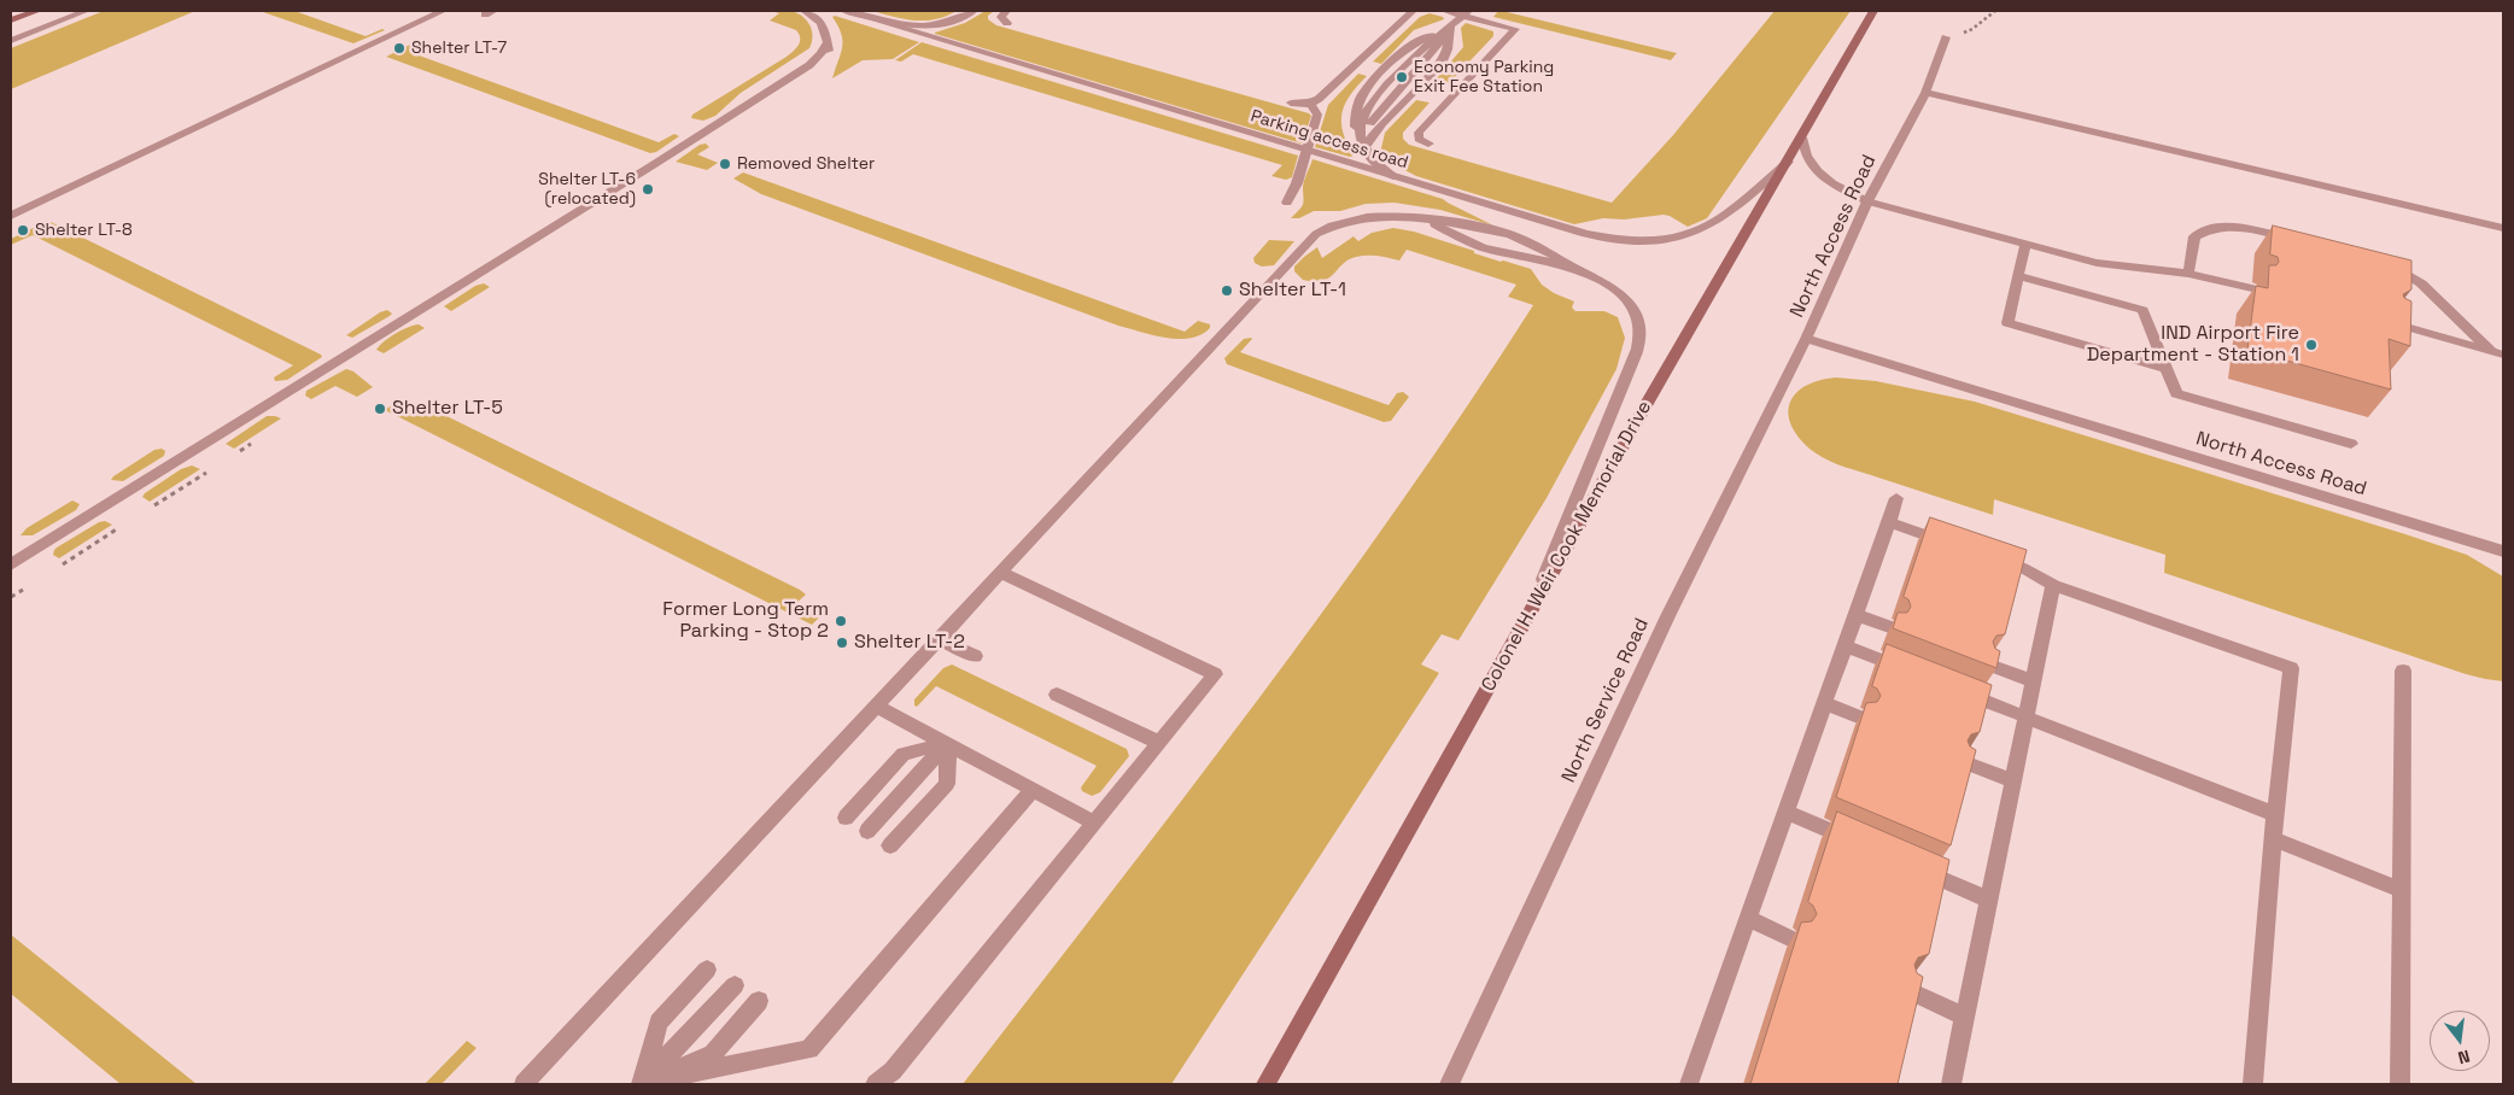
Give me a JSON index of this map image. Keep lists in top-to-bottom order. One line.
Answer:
{"streets":{"street":["Parking access road","North Access Road","Colonel H. Weir Cook Memorial Drive","North Service Road"]},"crossings":[["Parking access road","Colonel H. Weir Cook Memorial Drive"],["North Access Road","North Service Road"]],"places":["Shelter LT-7","Economy Parking Exit Fee Station","Removed Shelter","Shelter LT-6 (relocated)","Shelter LT-8","Shelter LT-1","IND Airport Fire Department - Station 1","Shelter LT-5","Former Long Term Parking - Stop 2","Shelter LT-2"],"north":"bottom"}
